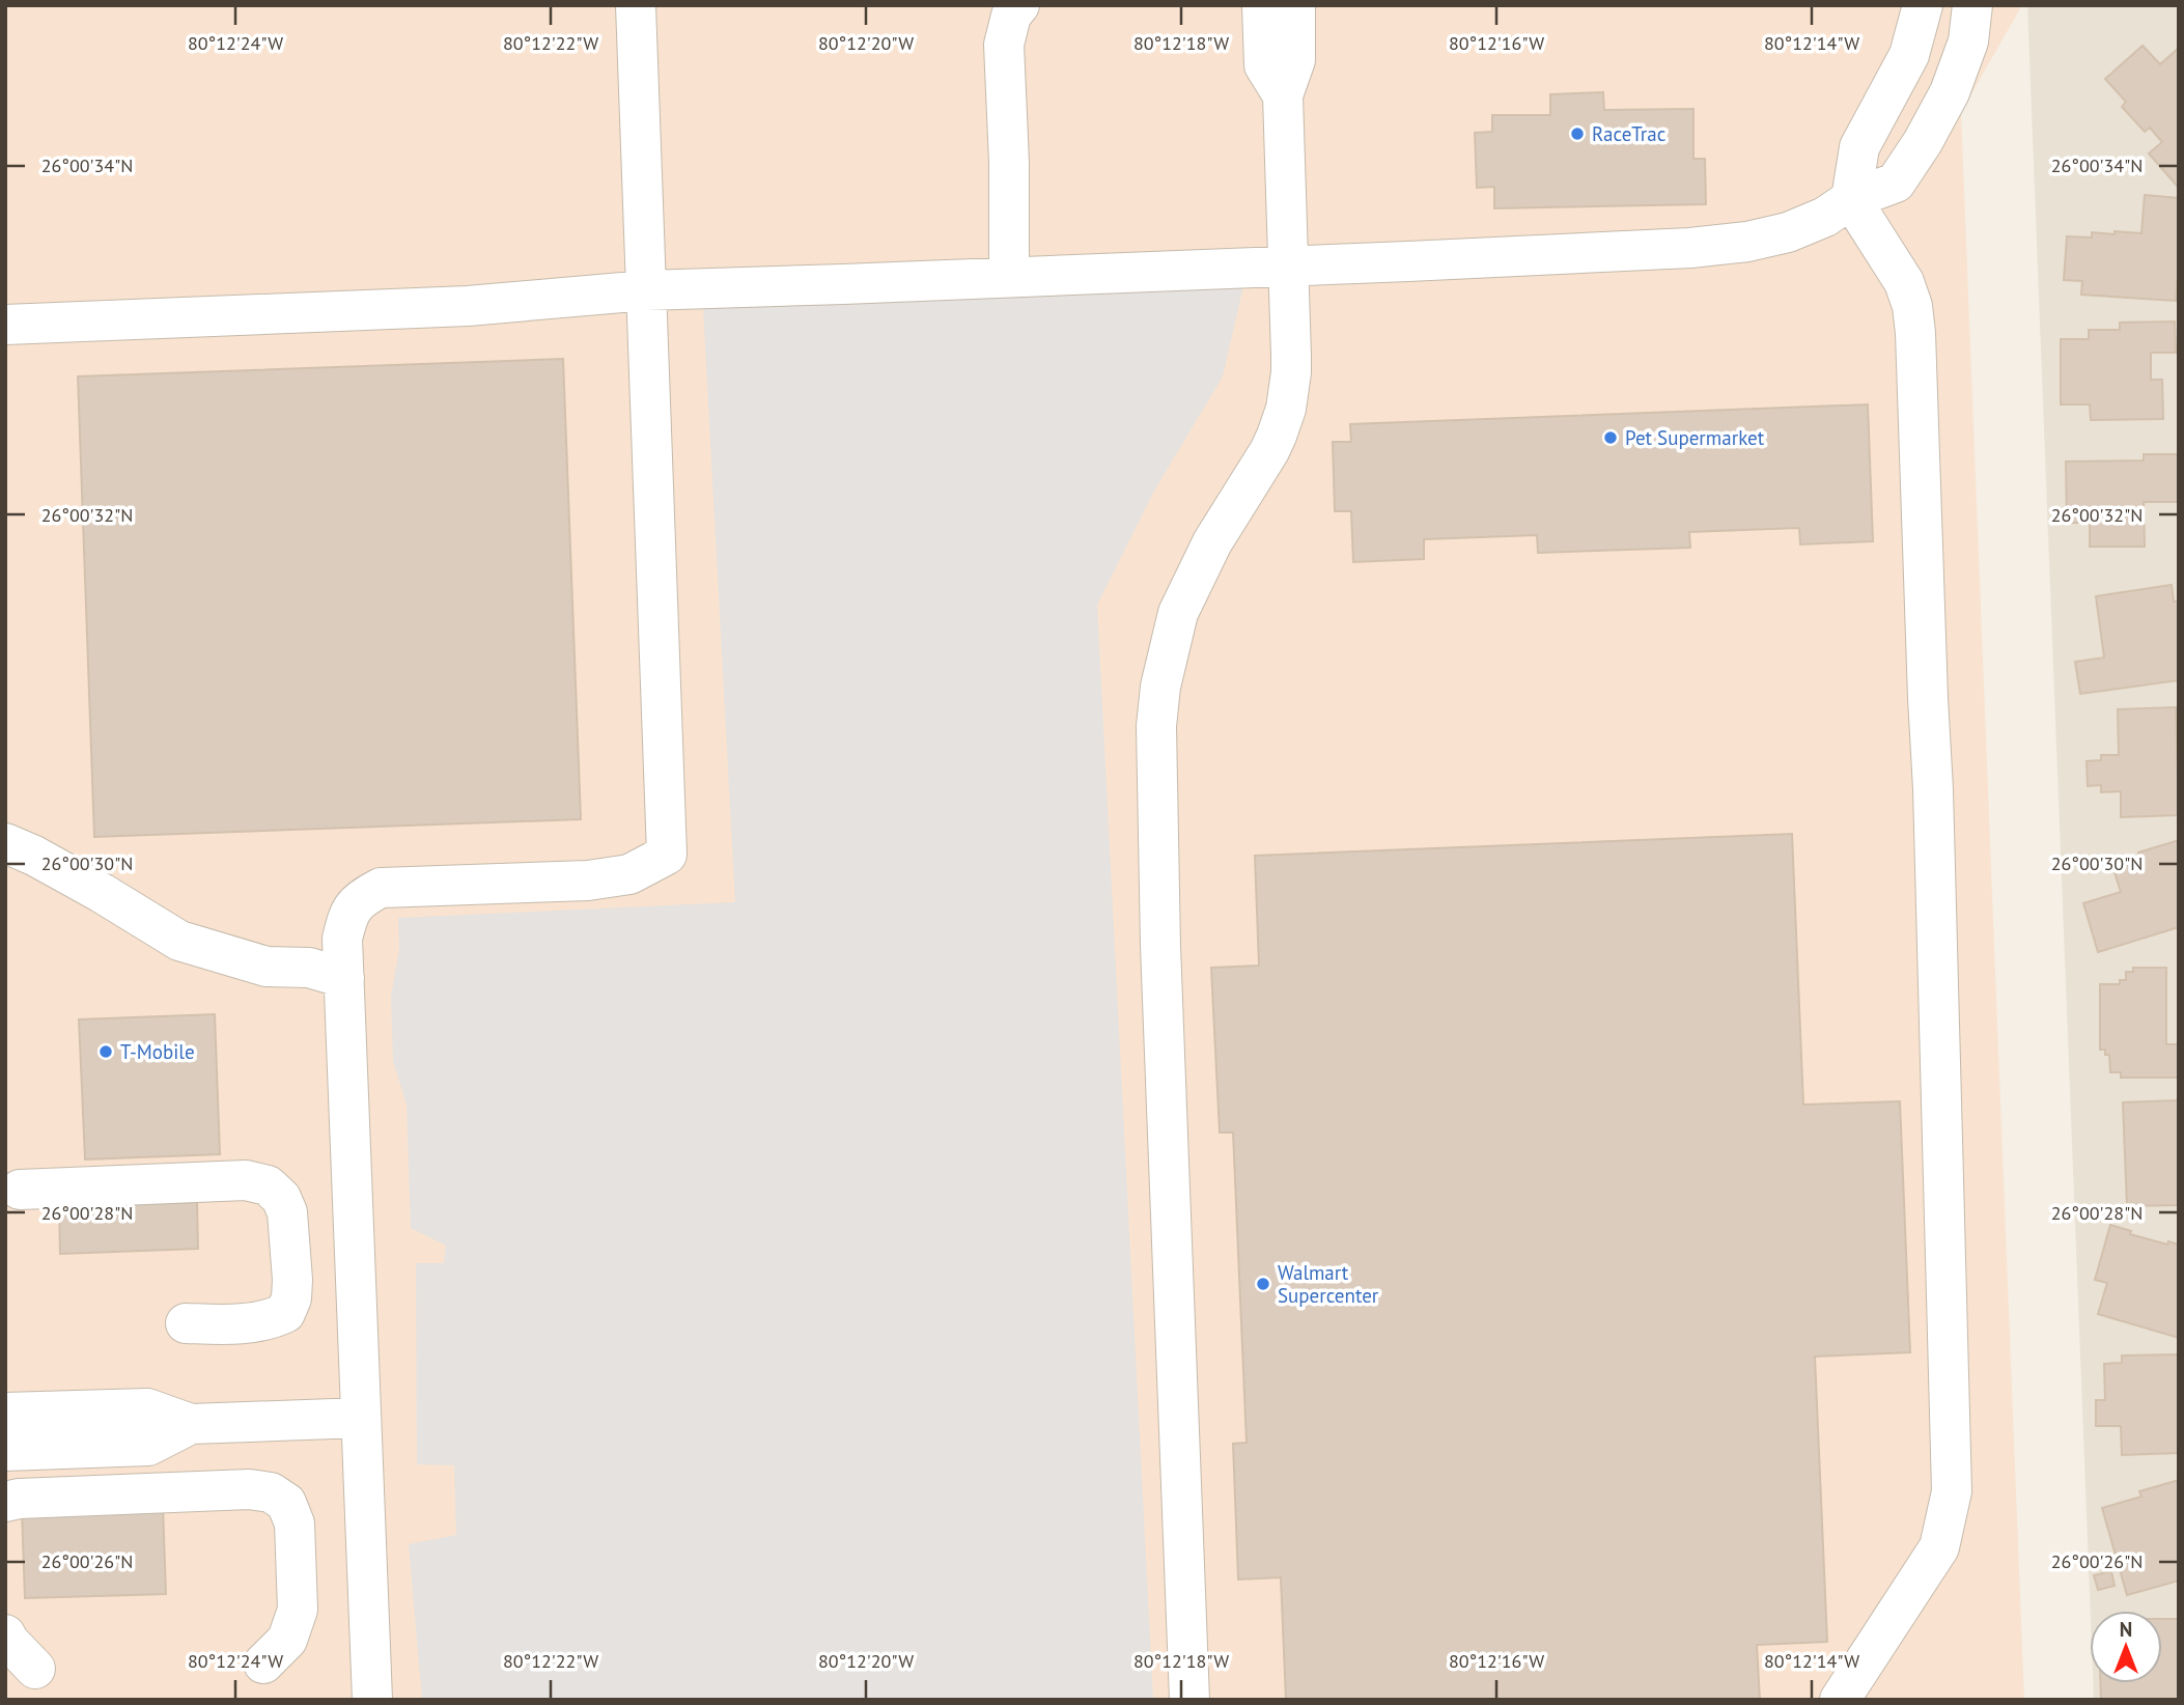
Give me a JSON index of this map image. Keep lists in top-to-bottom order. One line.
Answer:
{"places":["RaceTrac","Pet Supermarket","T-Mobile","Walmart Supercenter"],"north":"top","coordinates":["80°12'24\"W","80°12'22\"W","80°12'20\"W","80°12'18\"W","80°12'16\"W","80°12'14\"W","26°00'34\"N","26°00'32\"N","26°00'30\"N","26°00'28\"N","26°00'26\"N"]}
